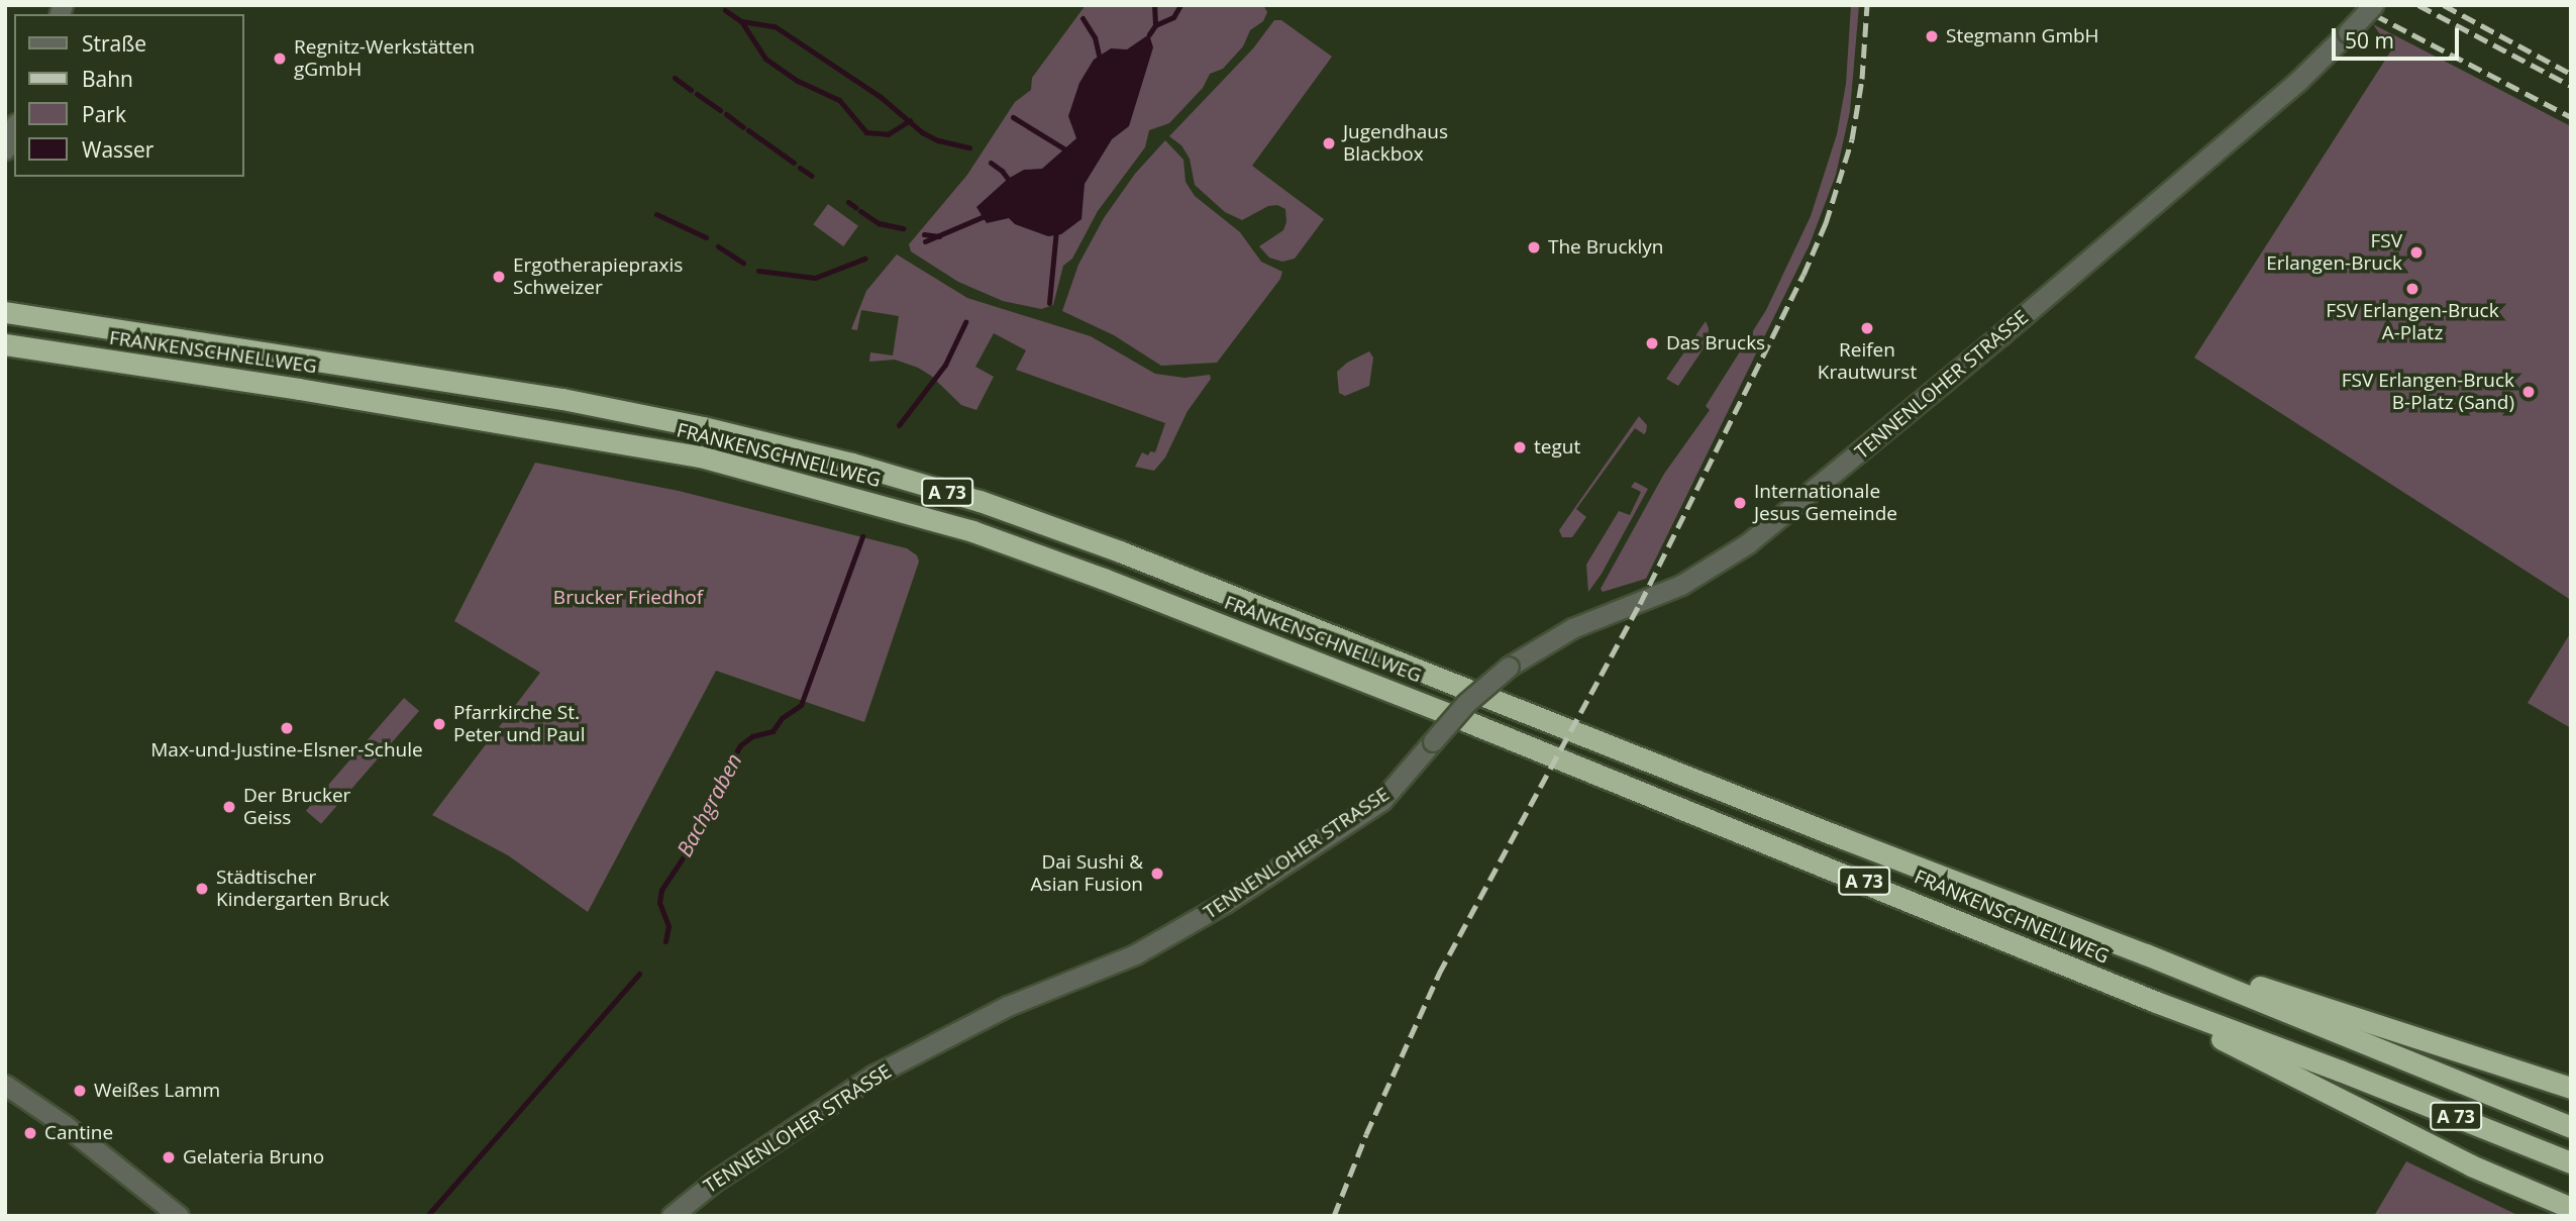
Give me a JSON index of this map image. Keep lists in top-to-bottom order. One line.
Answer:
{"streets":{"highway":["FRANKENSCHNELLWEG","A 73"],"street":["TENNENLOHER STRASSE"]},"water":["Bachgraben"],"parks":["Brucker Friedhof"],"places":["Stegmann GmbH","Regnitz-Werkstätten gGmbH","Jugendhaus Blackbox","The Brucklyn","FSV Erlangen-Bruck","Ergotherapiepraxis Schweizer","FSV Erlangen-Bruck A-Platz","Reifen Krautwurst","Das Brucks","FSV Erlangen-Bruck B-Platz (Sand)","tegut","Internationale Jesus Gemeinde","Pfarrkirche St. Peter und Paul","Max-und-Justine-Elsner-Schule","Der Brucker Geiss","Dai Sushi & Asian Fusion","Städtischer Kindergarten Bruck","Weißes Lamm","Cantine","Gelateria Bruno"],"legend":["Straße","Bahn","Park","Wasser"],"scale_bar":"50 m"}
